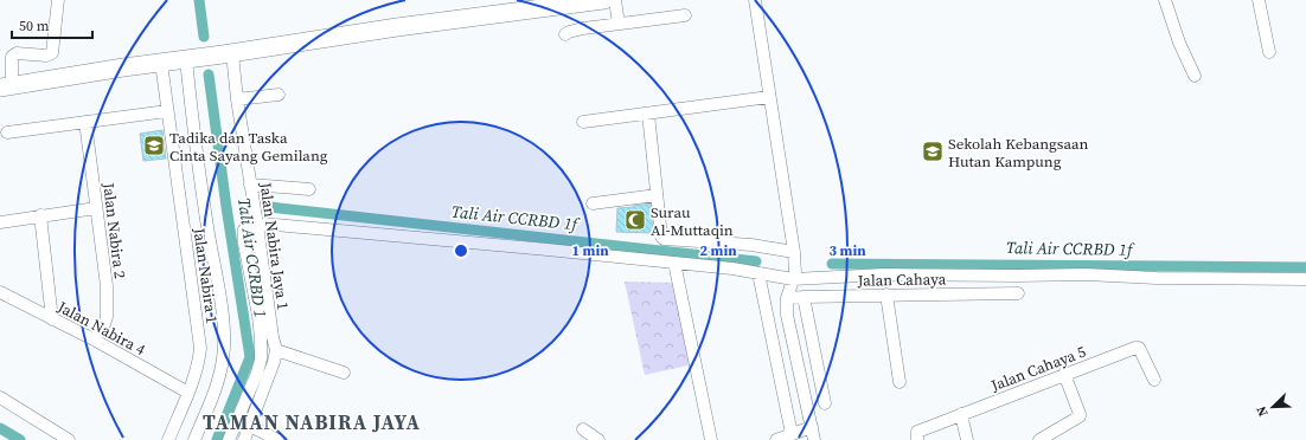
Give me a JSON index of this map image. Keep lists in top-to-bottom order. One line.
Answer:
{"streets":{"street":["Jalan Nabira 2","Jalan Nabira Jaya 1","Jalan Nabira 1","Jalan Cahaya","Jalan Nabira 4","Jalan Cahaya 5"]},"crossings":[["Jalan Nabira 2","Jalan Nabira 4"],["Jalan Nabira 1","Jalan Nabira 4"]],"districts":["TAMAN NABIRA JAYA"],"water":["Tali Air CCRBD 1f","Tali Air CCRBD 1"],"places":{"school or university":["Tadika dan Taska Cinta Sayang Gemilang","Sekolah Kebangsaan Hutan Kampung"],"mosque":["Surau Al-Muttaqin"]},"scale_bar":"50 m","north":"bottom left","rings":["1 min","2 min","3 min"]}
